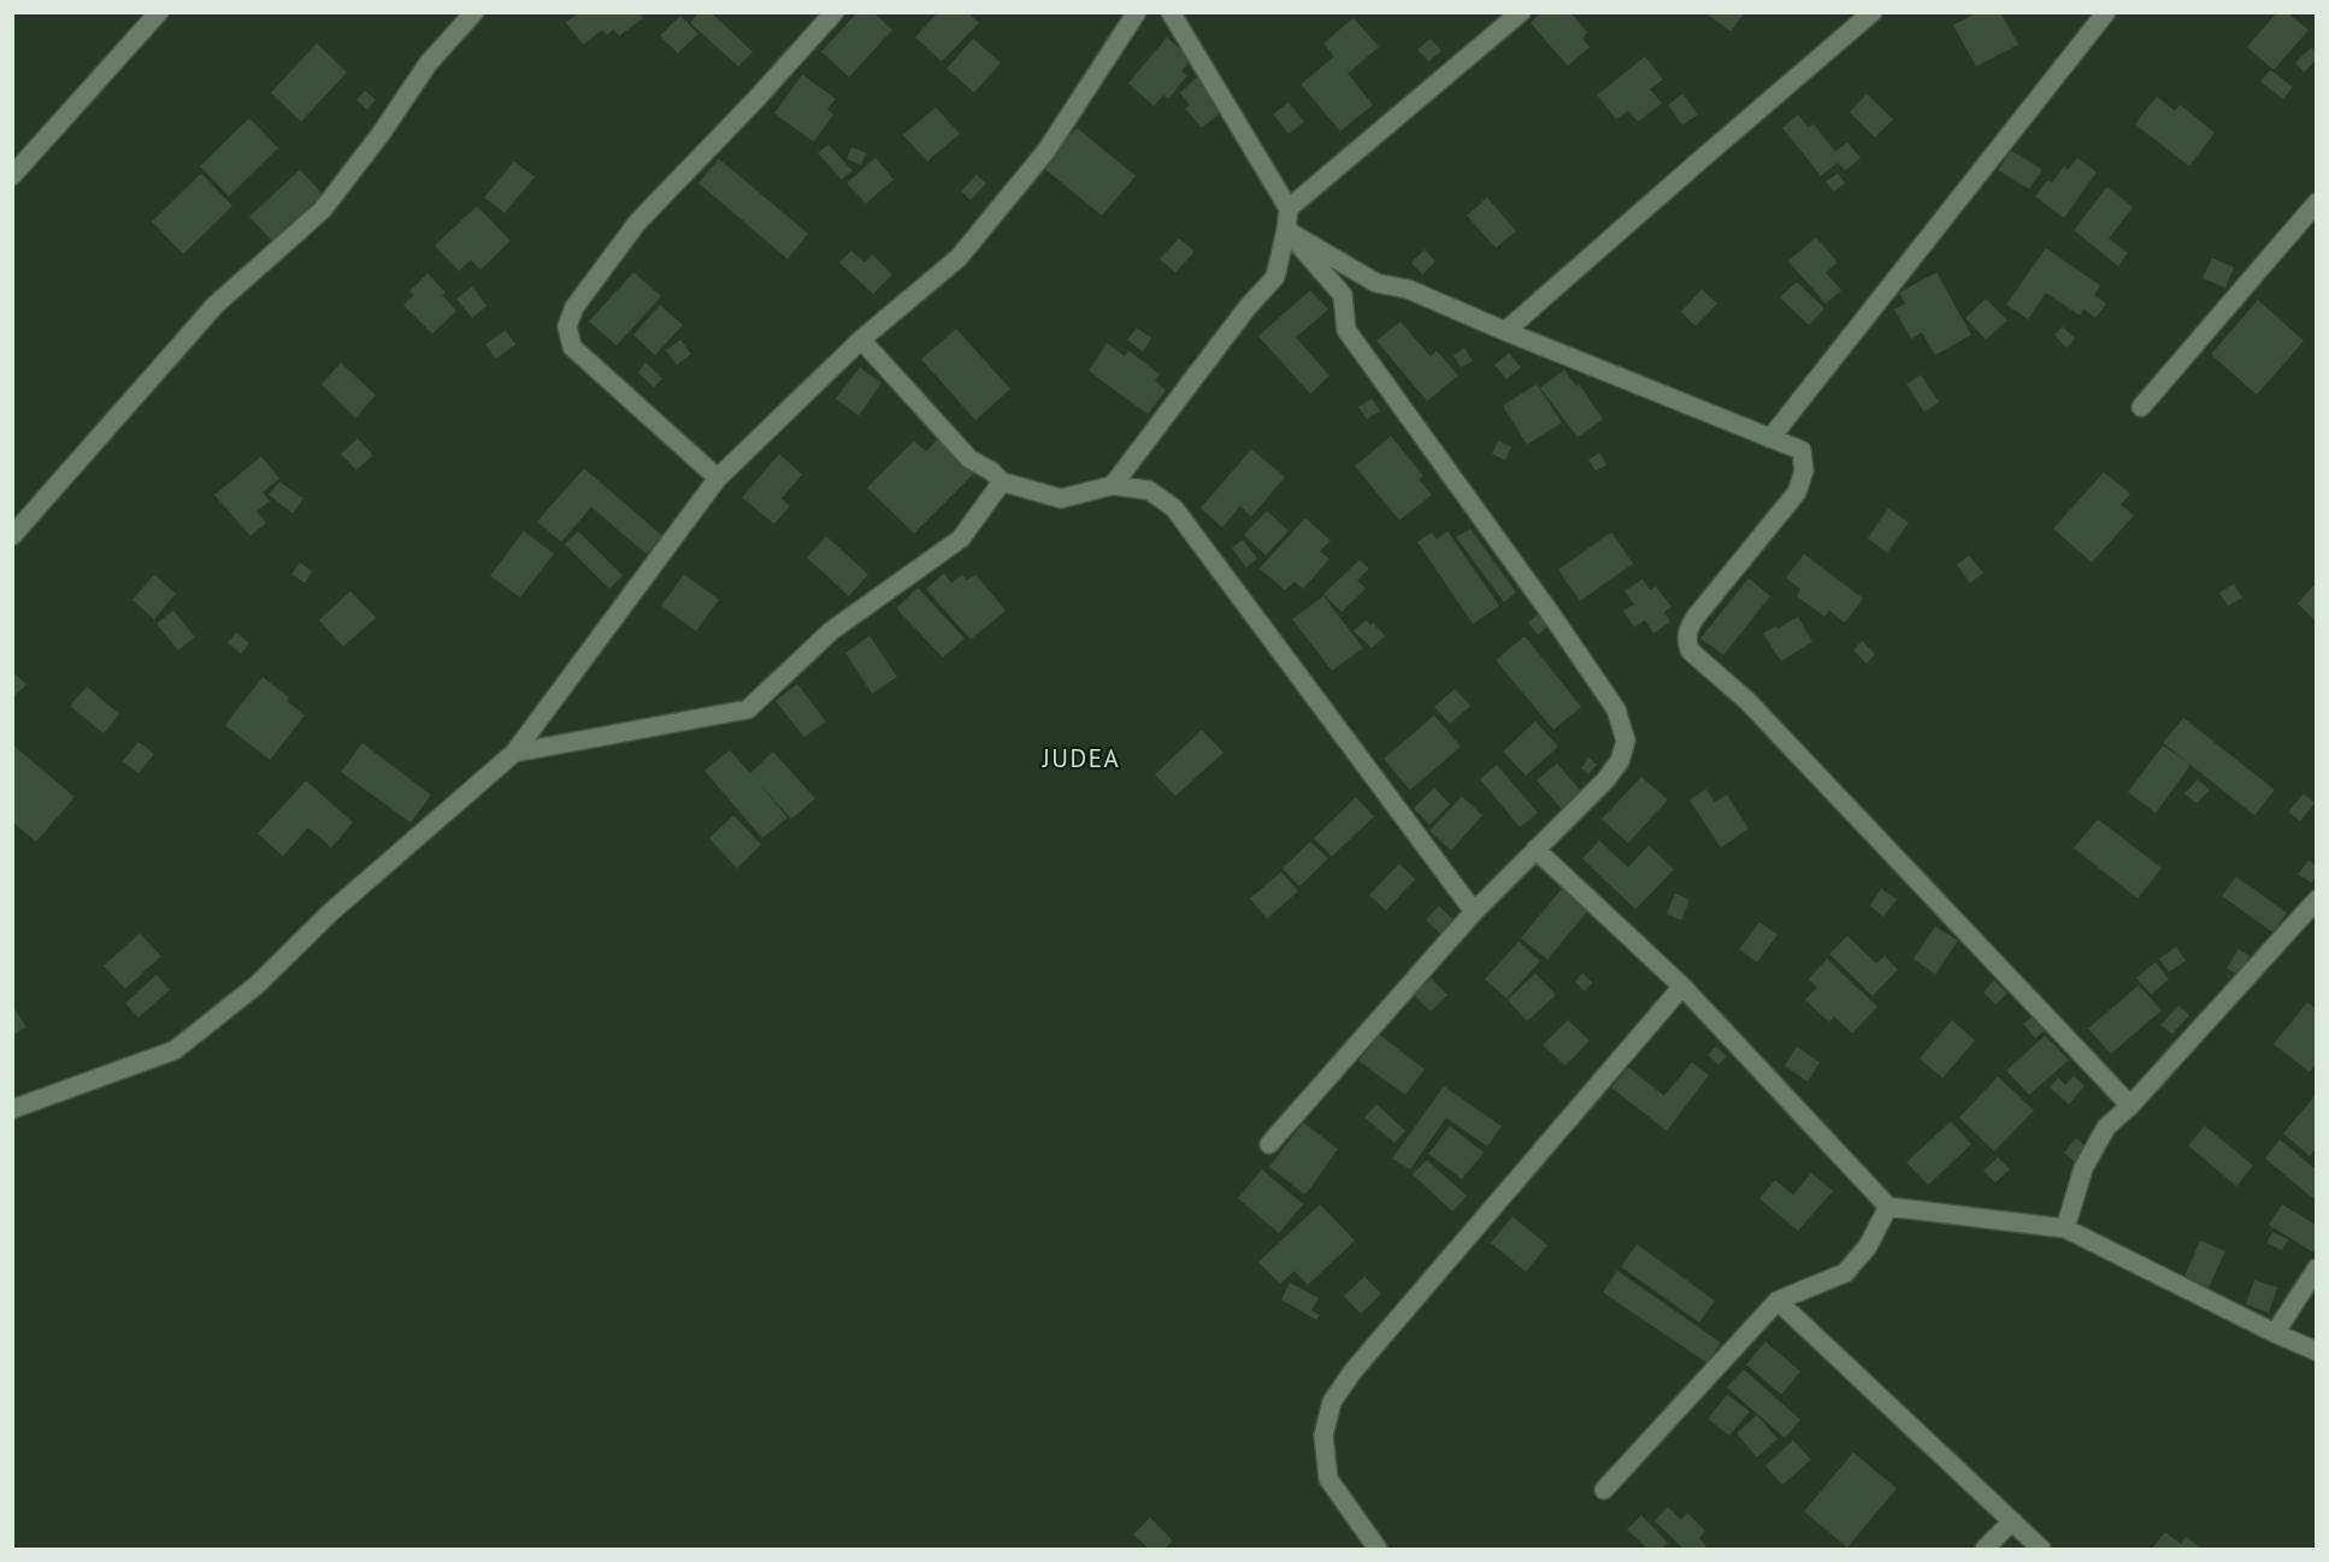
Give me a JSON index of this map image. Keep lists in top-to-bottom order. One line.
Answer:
{"districts":["JUDEA"]}
